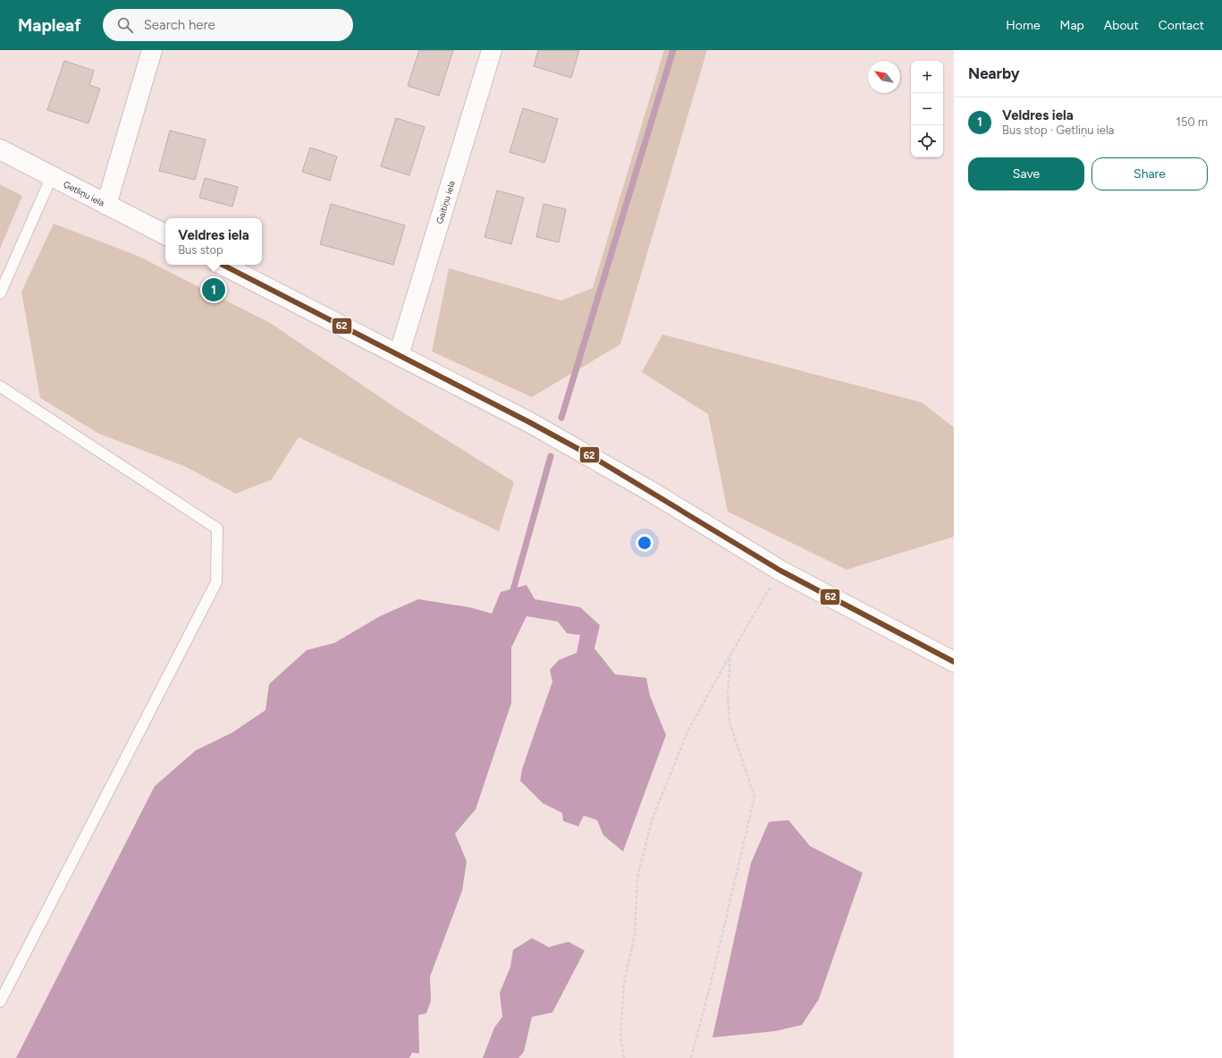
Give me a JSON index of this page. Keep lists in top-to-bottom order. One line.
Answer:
{"streets":{"street":["Getliņu iela","Gaitiņu iela"]},"lines":["transit line 62"],"north":"top left","page":{"header":"Mapleaf","search":"Search here","nav":["Home","Map","About","Contact"],"heading":"Nearby","map_buttons":["+","−"],"list":[{"mark":"1","name":"Veldres iela","note":"Bus stop · Getliņu iela","value":"150 m"}],"buttons":["Save","Share"],"popup":["Veldres iela","Bus stop"],"pins":"1"}}
